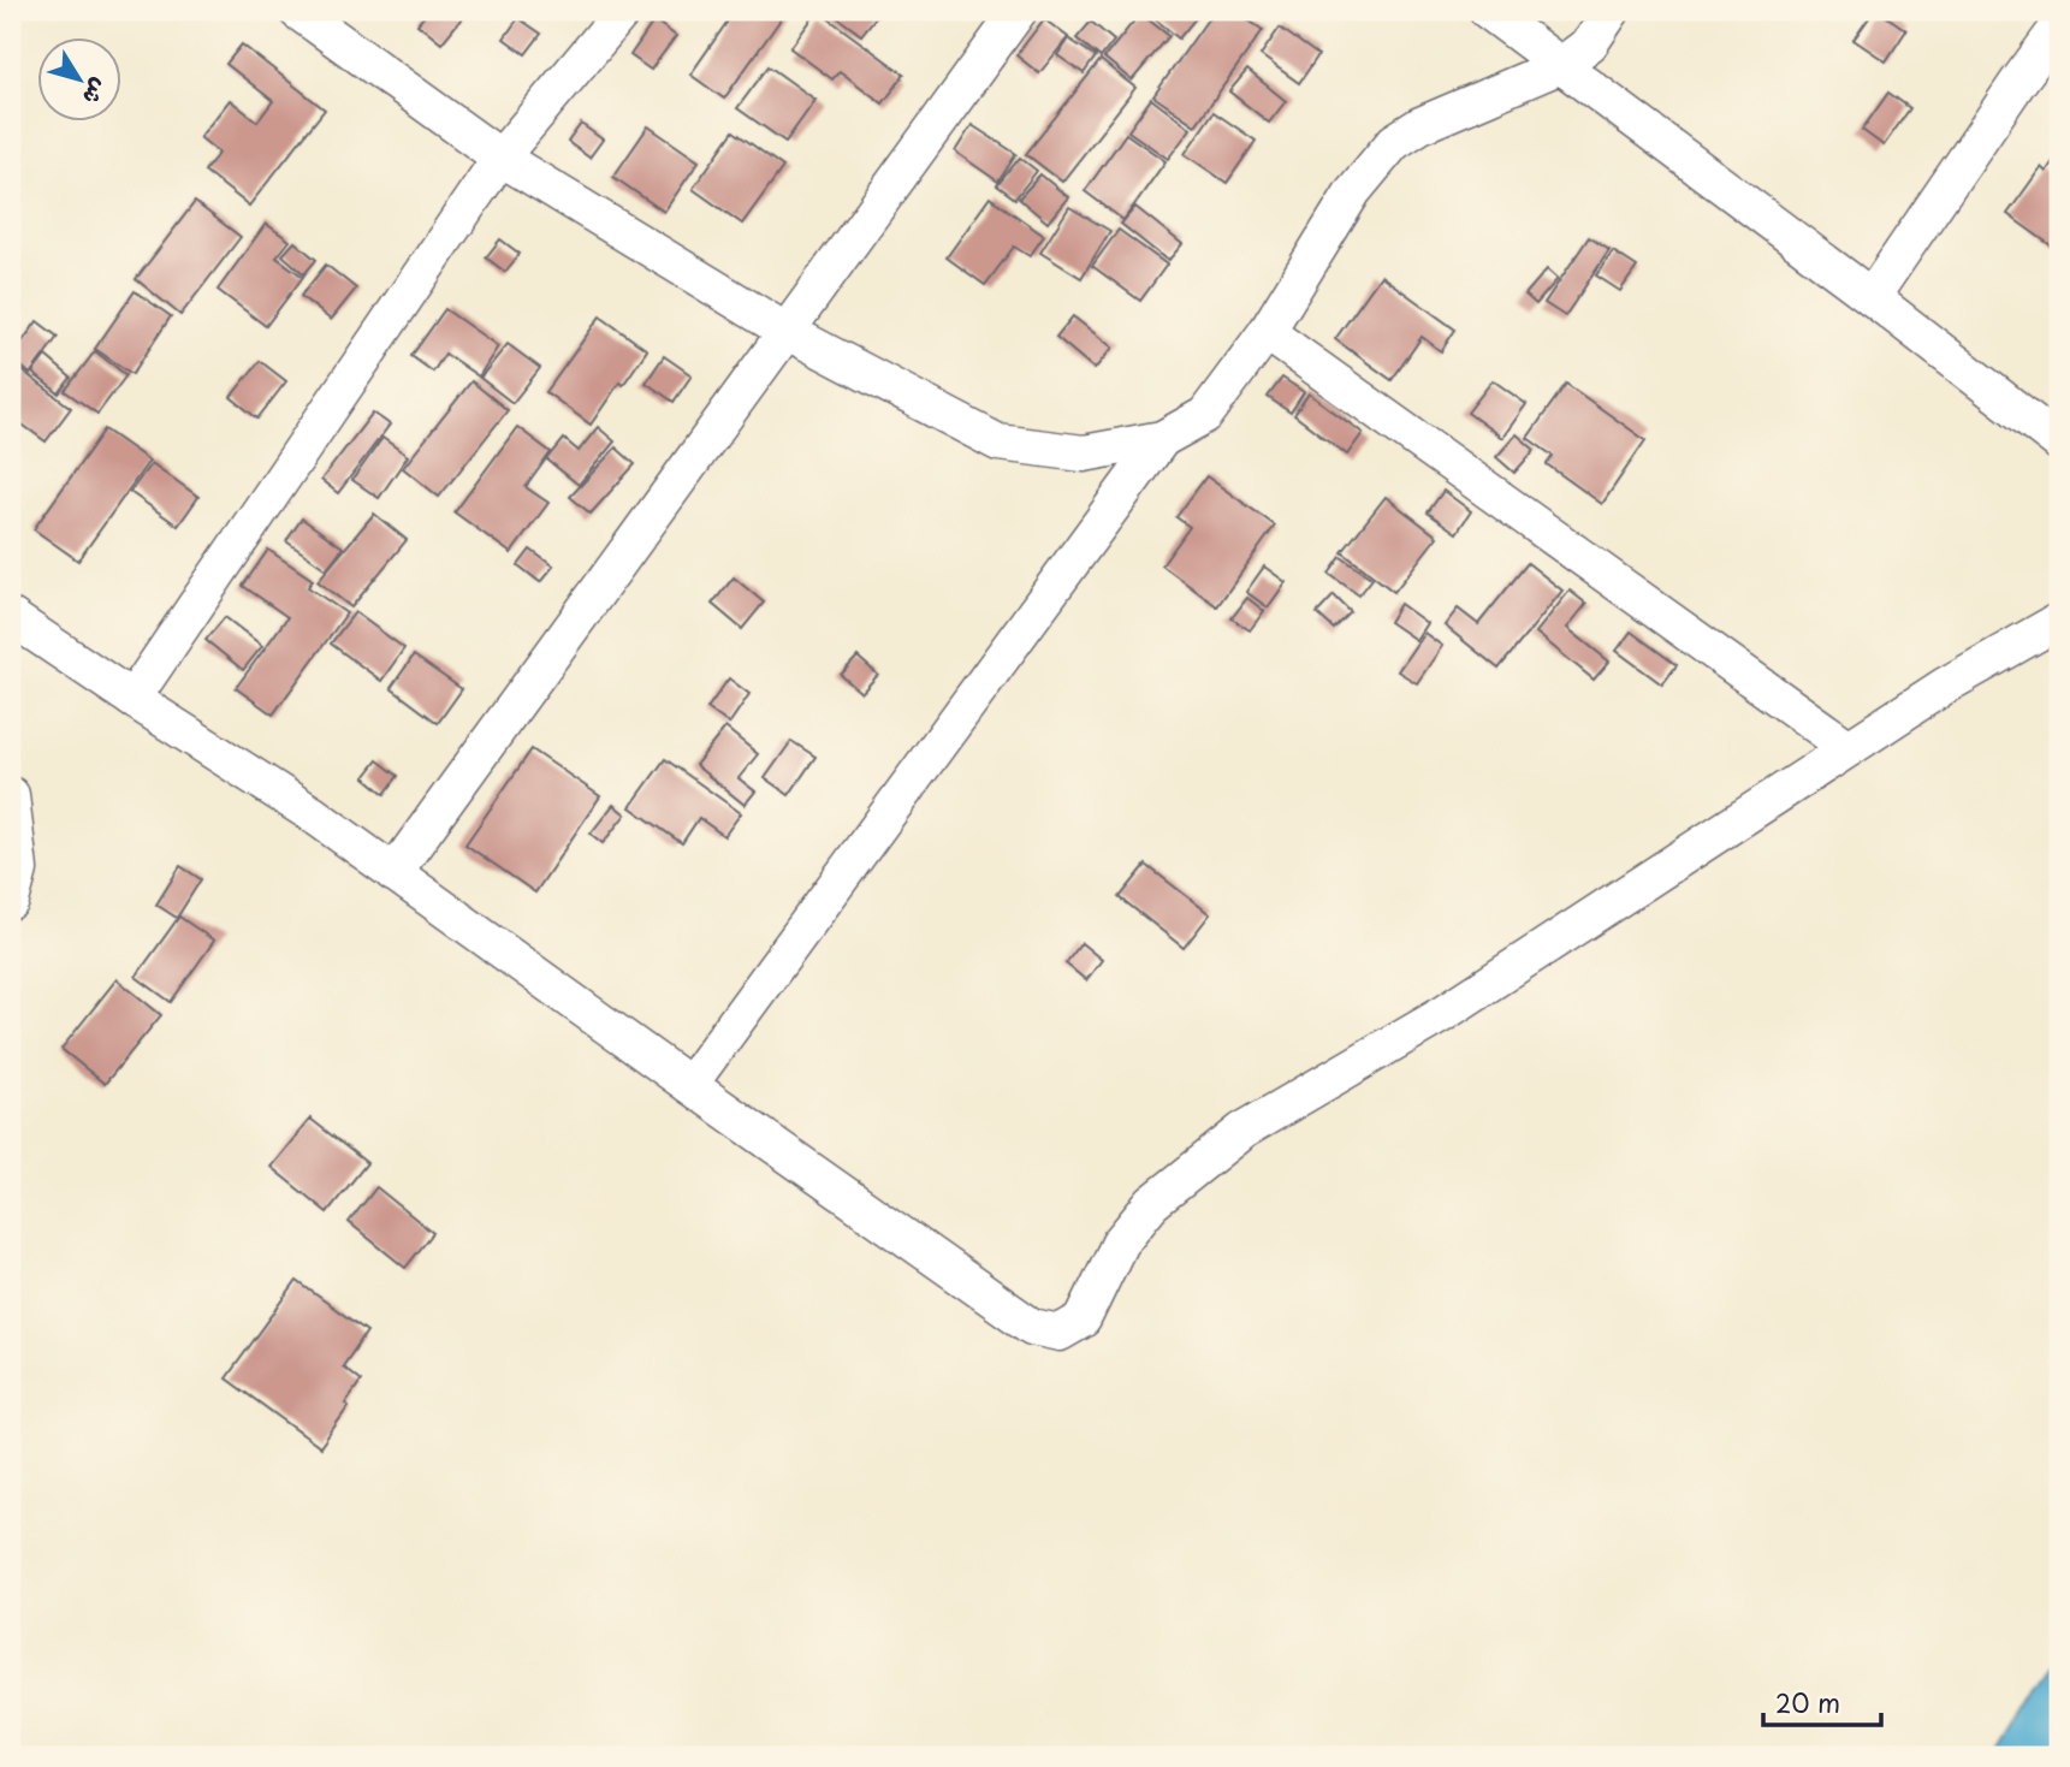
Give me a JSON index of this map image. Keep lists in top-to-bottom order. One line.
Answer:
{"scale_bar":"20 m","north":"bottom right"}
